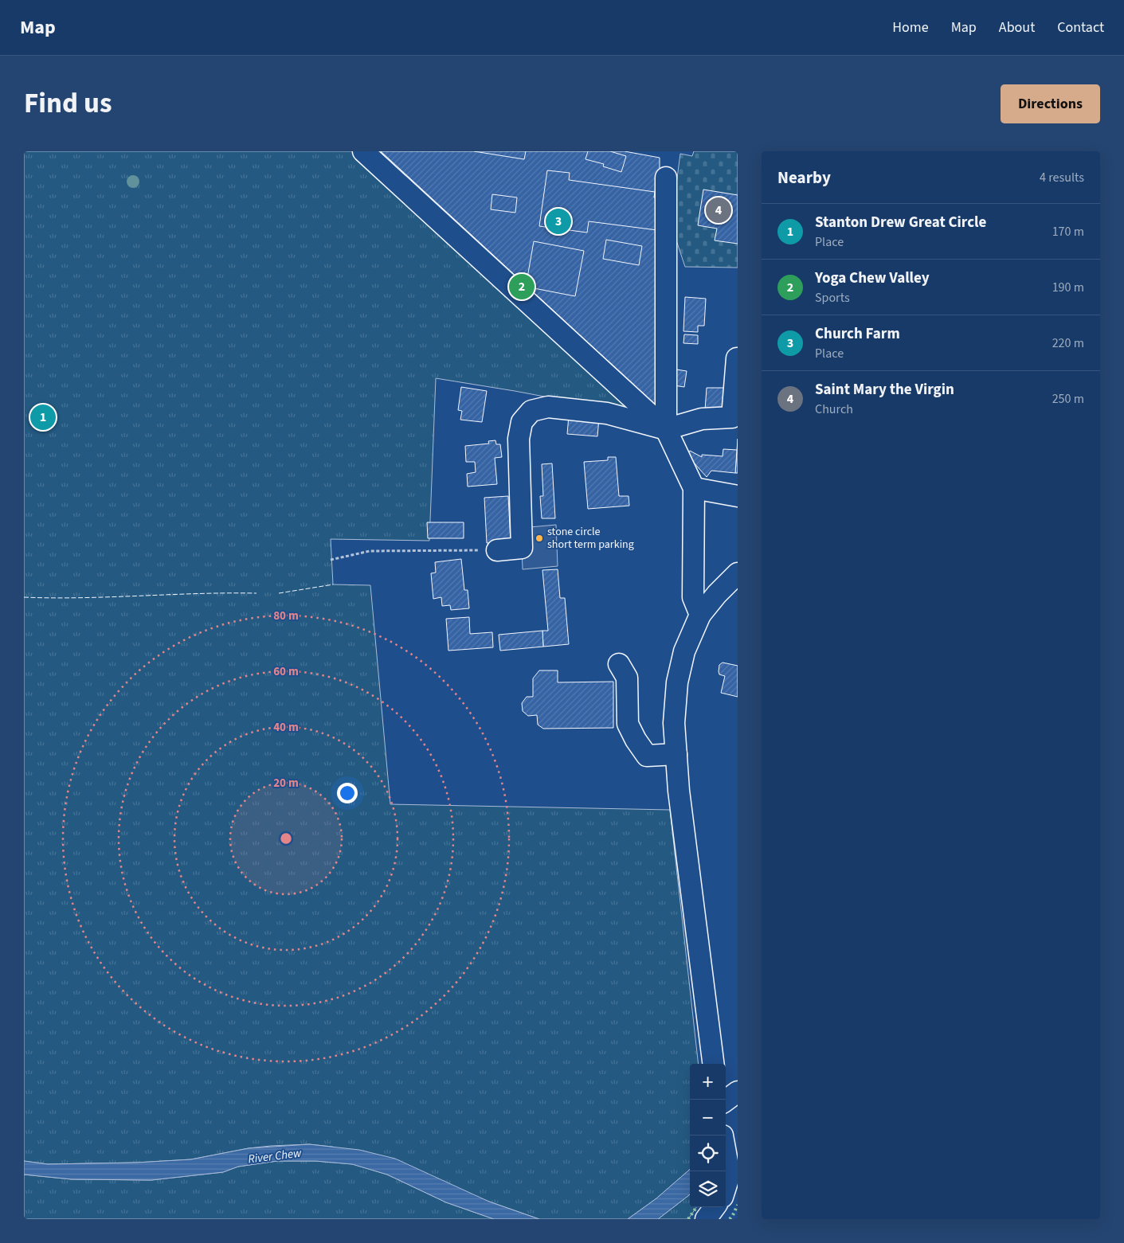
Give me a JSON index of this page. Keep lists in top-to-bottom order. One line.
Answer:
{"water":["River Chew"],"places":["stone circle short term parking"],"page":{"header":"Map","nav":["Home","Map","About","Contact"],"title":"Find us","buttons":"Directions","heading":["Nearby","4 results"],"pins":["4","3","2","1"],"list":[{"mark":"1","name":"Stanton Drew Great Circle","note":"Place","value":"170 m"},{"mark":"2","name":"Yoga Chew Valley","note":"Sports","value":"190 m"},{"mark":"3","name":"Church Farm","note":"Place","value":"220 m"},{"mark":"4","name":"Saint Mary the Virgin","note":"Church","value":"250 m"}],"map_buttons":["+","−"]},"rings":["80 m","60 m","40 m","20 m"]}
